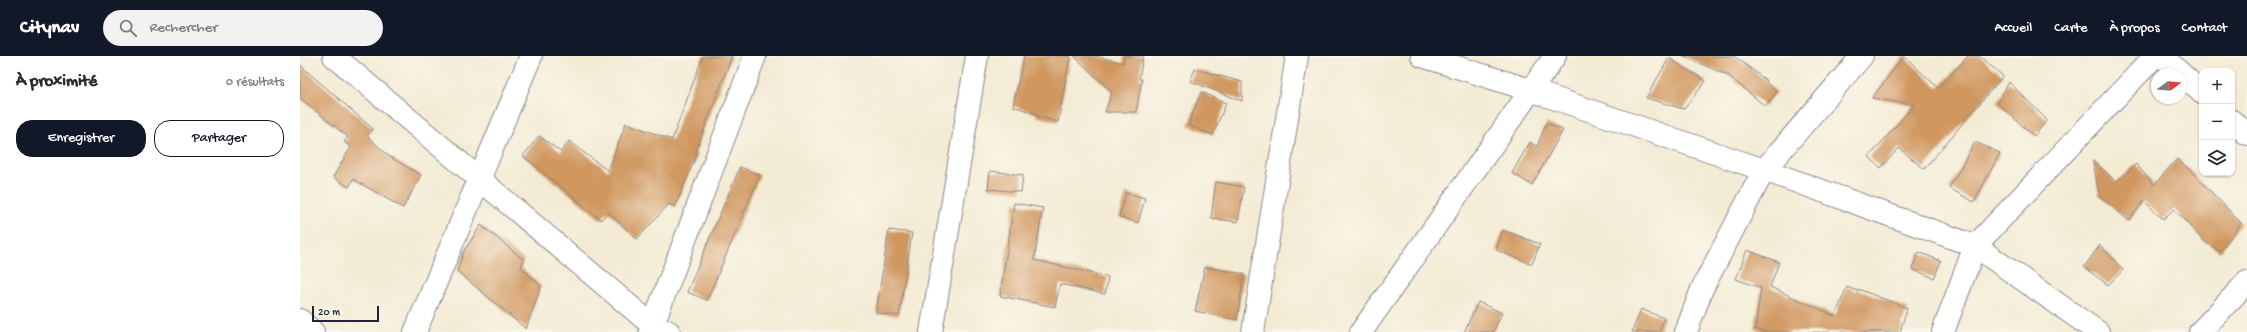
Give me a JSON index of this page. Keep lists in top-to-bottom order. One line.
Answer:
{"scale_bar":"20 m","north":"right","page":{"header":"Citynav","search":"Rechercher","nav":["Accueil","Carte","À propos","Contact"],"heading":["À proximité","0 résultats"],"map_buttons":["+","−"],"buttons":["Enregistrer","Partager"],"scale":"20 m"}}
